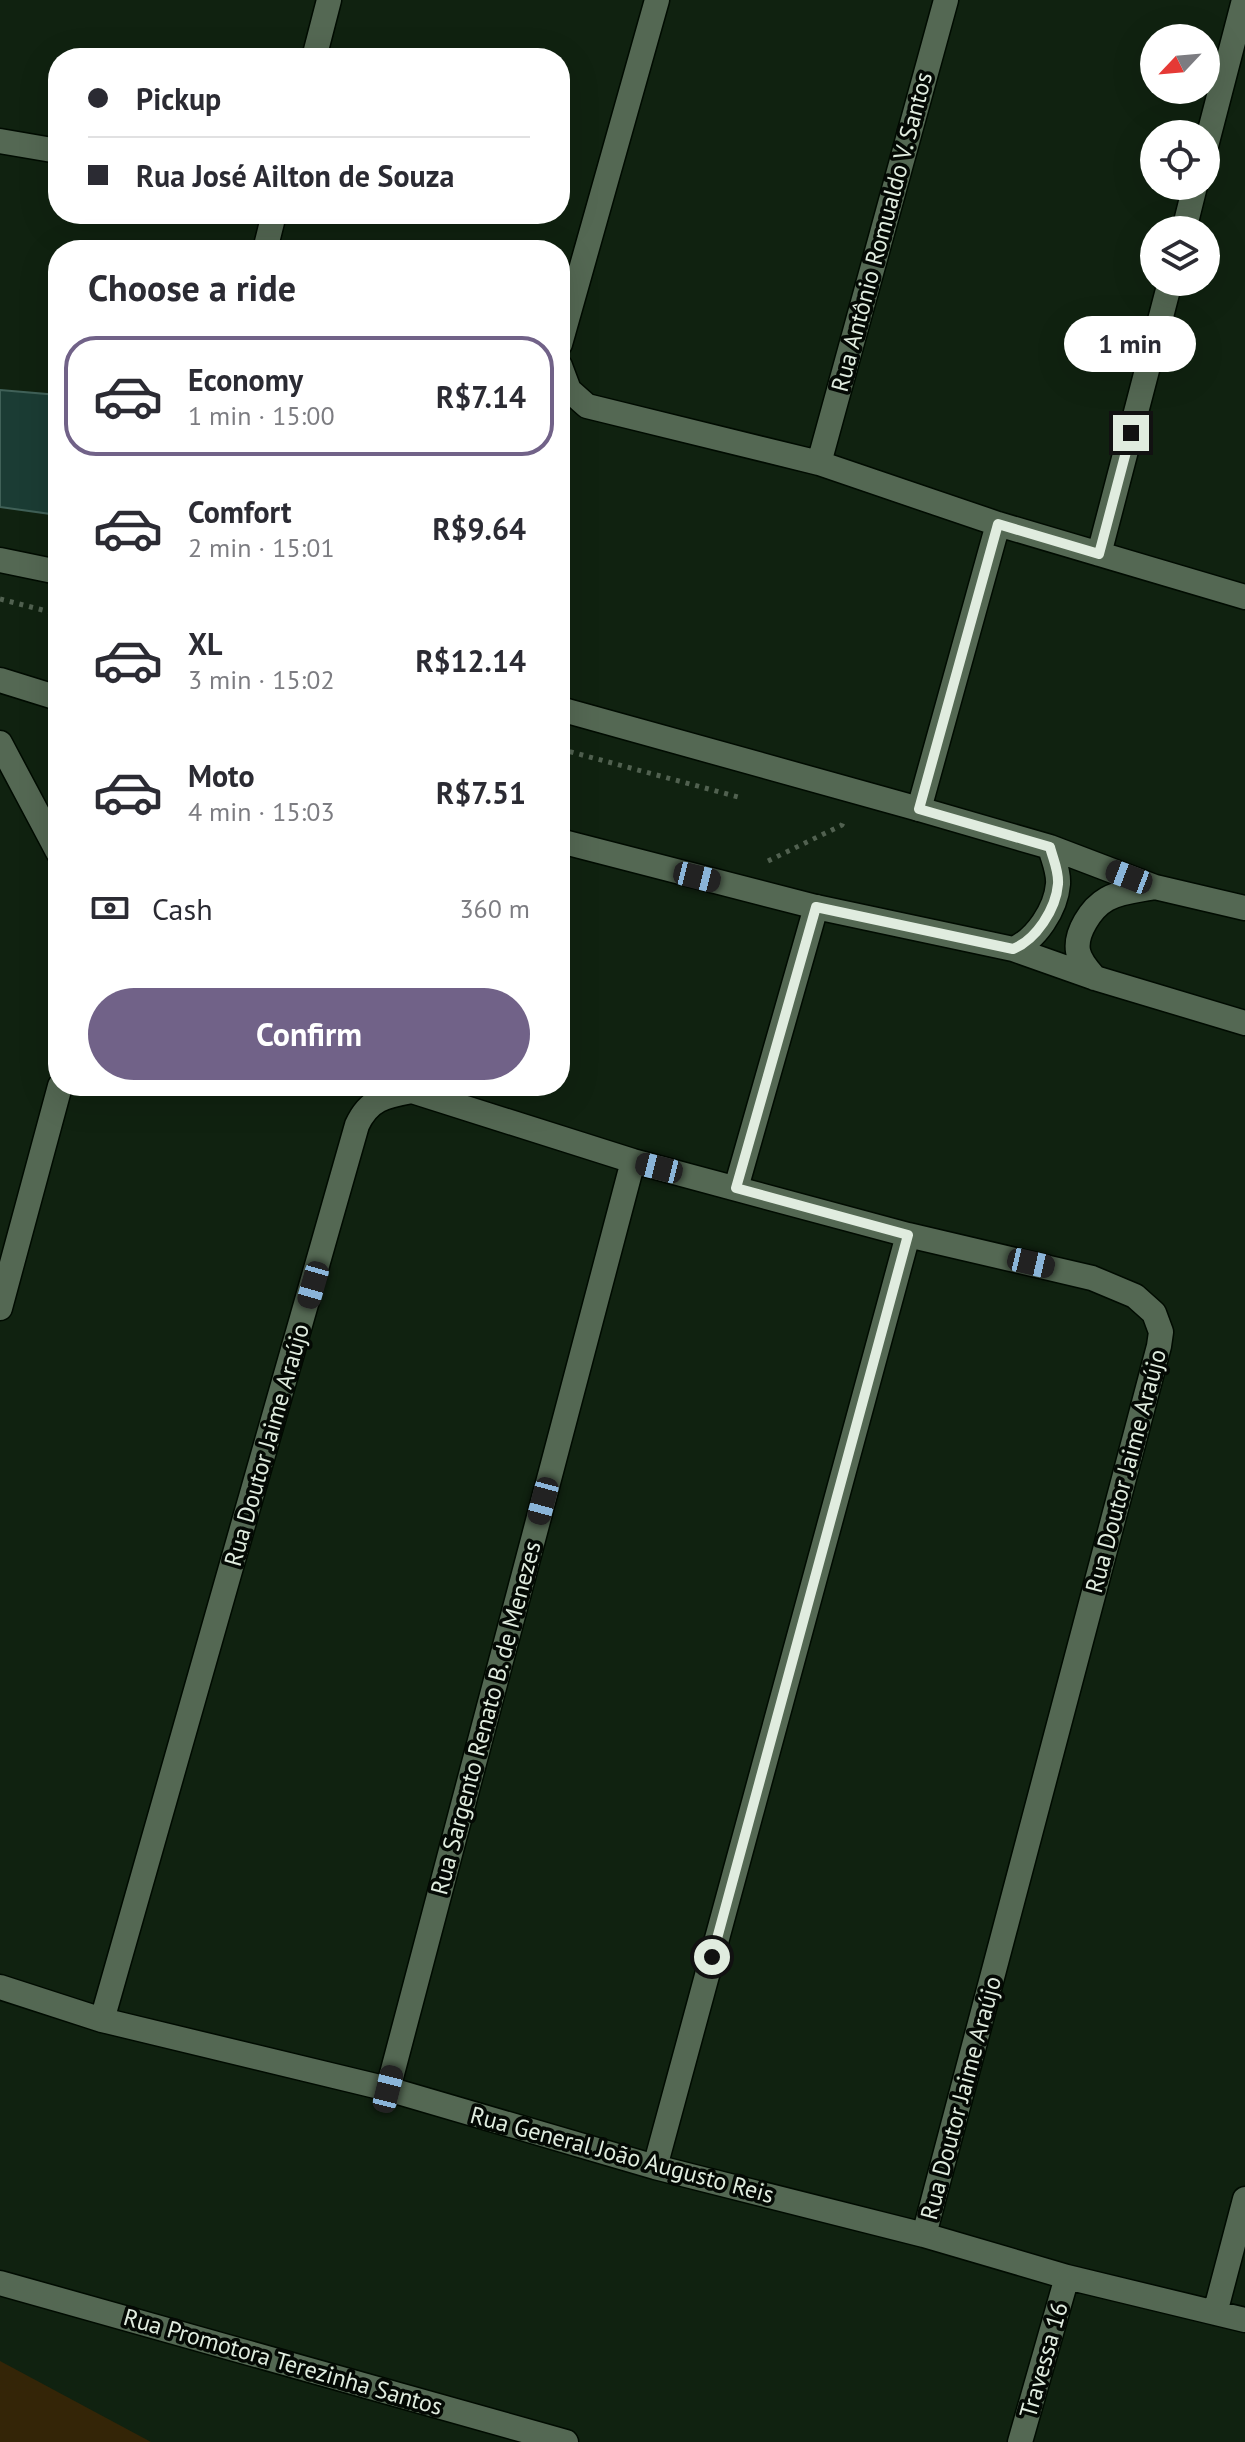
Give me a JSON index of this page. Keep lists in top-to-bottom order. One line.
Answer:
{"streets":{"street":["Rua Antônio Romualdo V. Santos","Rua Doutor Jaime Araújo","Rua Sargento Renato B. de Menezes","Rua General João Augusto Reis","Travessa 16","Rua Promotora Terezinha Santos"]},"crossings":[["Rua Doutor Jaime Araújo","Rua Sargento Renato B. de Menezes"],["Rua Doutor Jaime Araújo","Rua General João Augusto Reis"],["Rua Sargento Renato B. de Menezes","Rua General João Augusto Reis"],["Rua General João Augusto Reis","Travessa 16"]],"north":"bottom left","page":{"banner":["Pickup","Rua José Ailton de Souza"],"heading":"Choose a ride","bubble":"1 min","list":[{"name":"Economy","note":"1 min · 15:00","value":"R$7.14"},{"name":"Comfort","note":"2 min · 15:01","value":"R$9.64"},{"name":"XL","note":"3 min · 15:02","value":"R$12.14"},{"name":"Moto","note":"4 min · 15:03","value":"R$7.51"}],"pay":["Cash","360 m"],"buttons":"Confirm"}}
